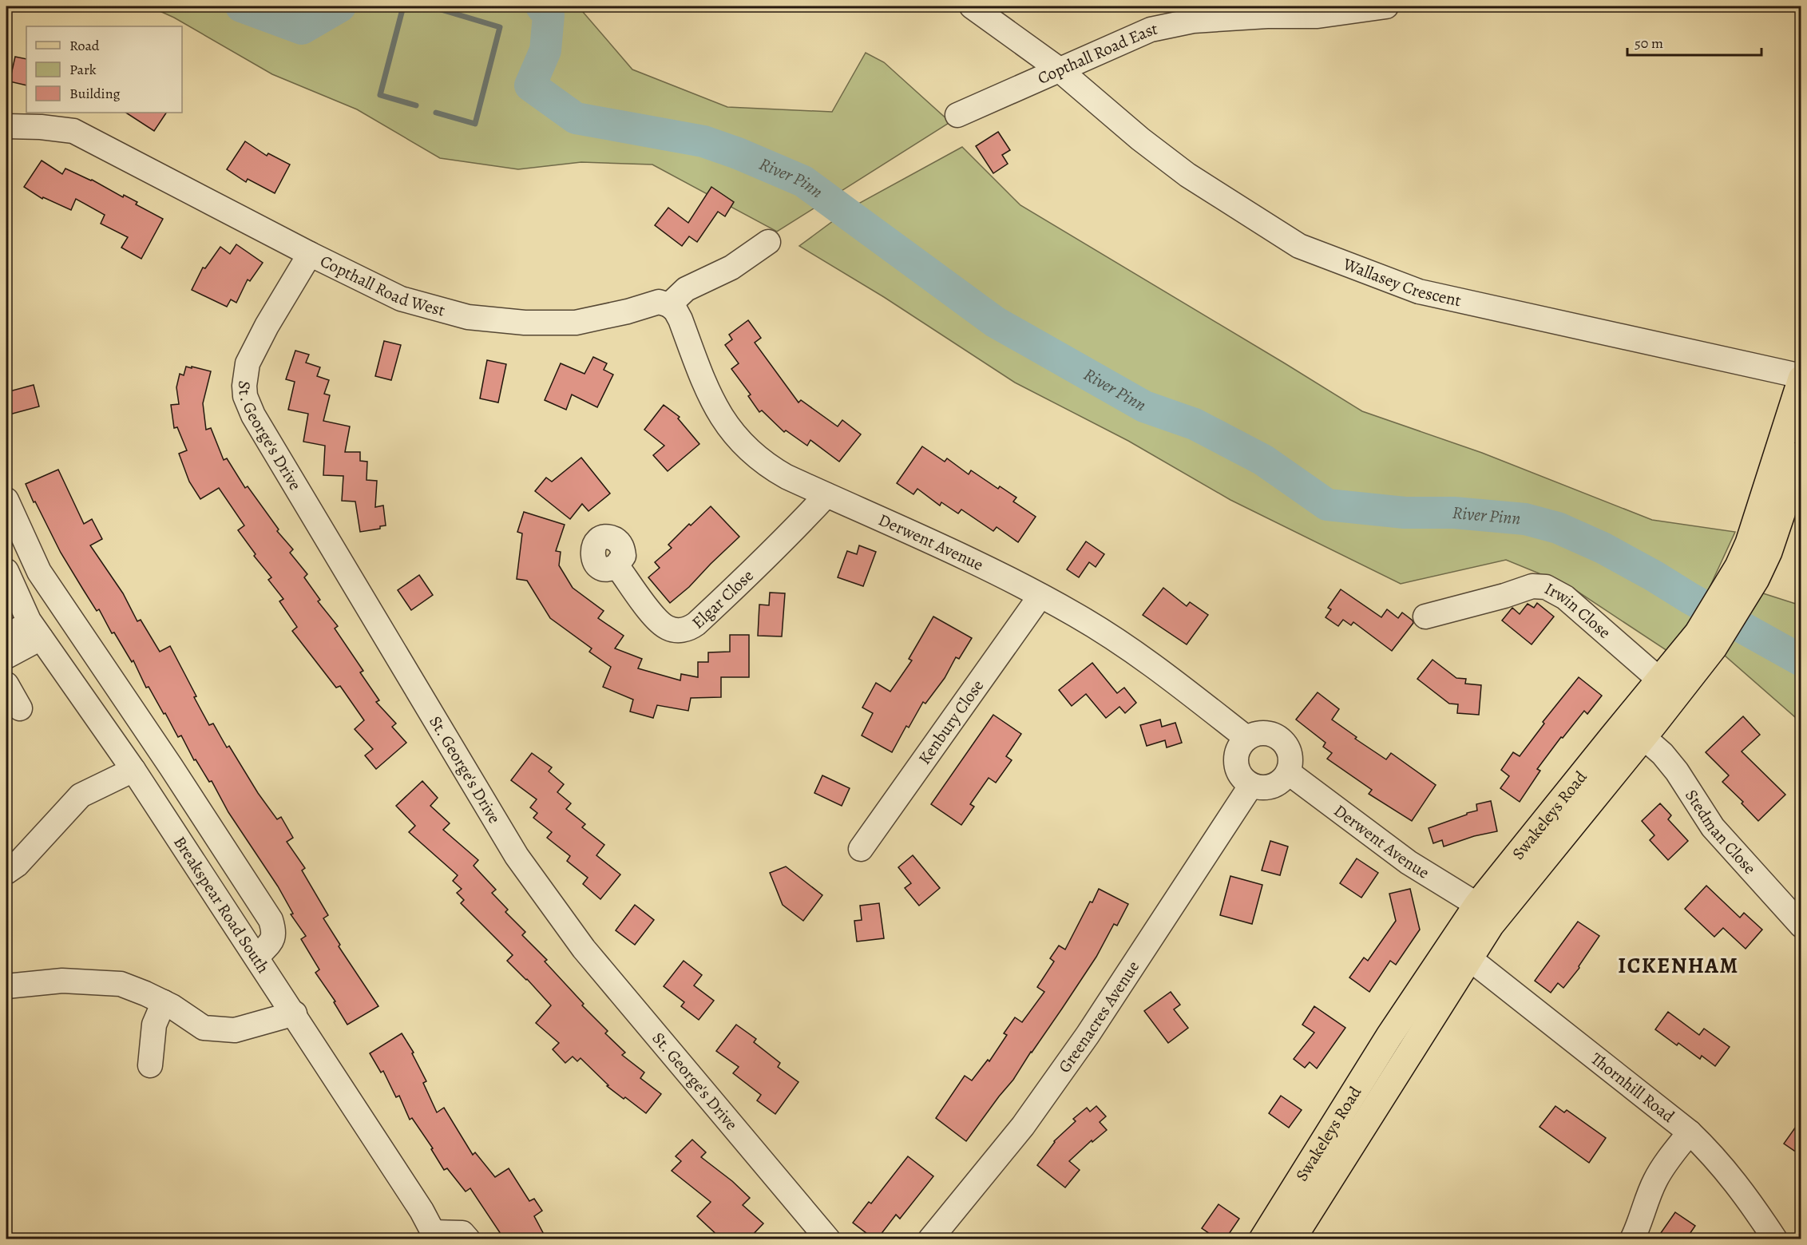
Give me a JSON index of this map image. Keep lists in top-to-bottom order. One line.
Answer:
{"streets":{"main road":["Swakeleys Road"],"street":["Copthall Road East","Wallasey Crescent","Copthall Road West","St. George's Drive","Derwent Avenue","Elgar Close","Irwin Close","Kenbury Close","Stedman Close","Breakspear Road South","Greenacres Avenue","Thornhill Road"]},"crossings":[["Copthall Road East","Wallasey Crescent"],["Wallasey Crescent","Swakeleys Road"],["Copthall Road West","St. George's Drive"],["Copthall Road West","Derwent Avenue"],["Derwent Avenue","Elgar Close"],["Derwent Avenue","Kenbury Close"],["Derwent Avenue","Swakeleys Road"],["Derwent Avenue","Greenacres Avenue"],["Irwin Close","Swakeleys Road"],["Swakeleys Road","Stedman Close"],["Swakeleys Road","Thornhill Road"]],"districts":["ICKENHAM"],"water":["River Pinn"],"legend":["Road","Park","Building"],"scale_bar":"50 m"}
